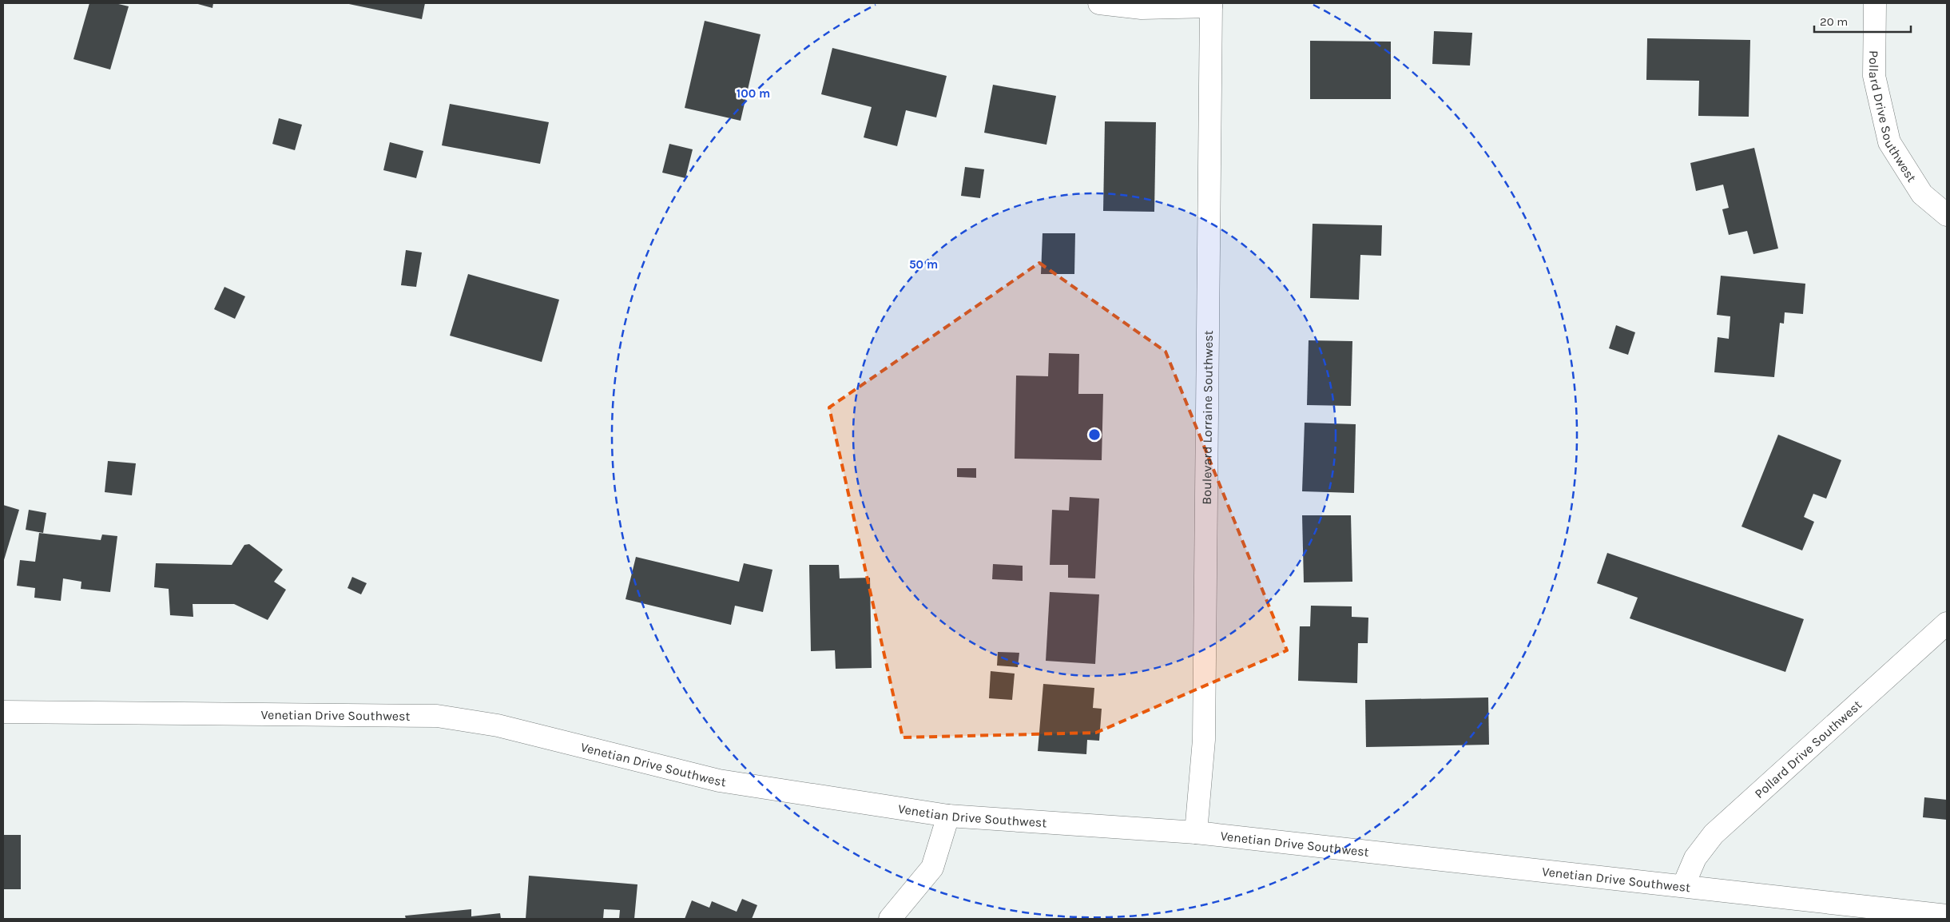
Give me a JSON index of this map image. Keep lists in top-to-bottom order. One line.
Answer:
{"streets":{"street":["Pollard Drive Southwest","Boulevard Lorraine Southwest","Venetian Drive Southwest"]},"crossings":[["Pollard Drive Southwest","Venetian Drive Southwest"],["Boulevard Lorraine Southwest","Venetian Drive Southwest"]],"scale_bar":"20 m","rings":["100 m","50 m"]}
